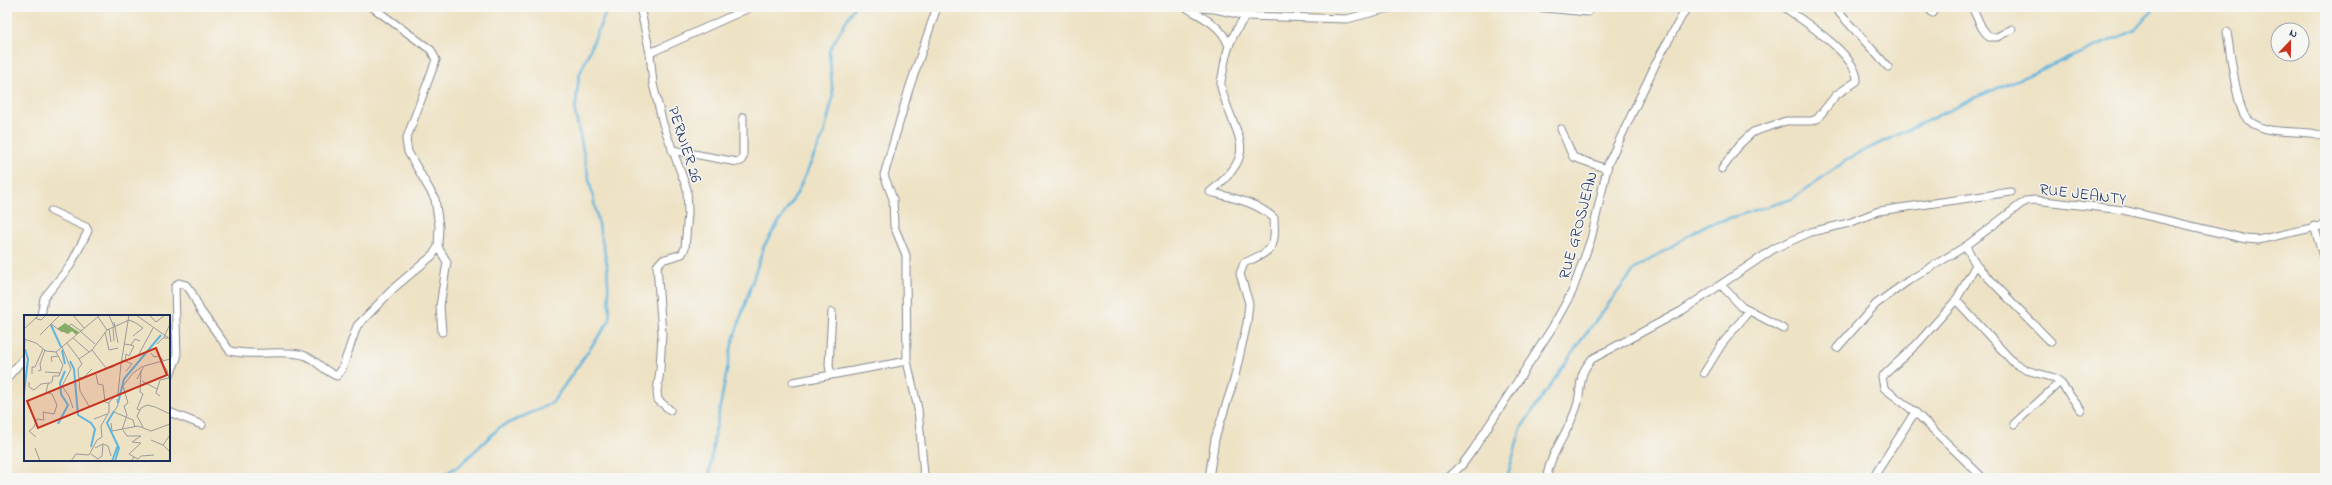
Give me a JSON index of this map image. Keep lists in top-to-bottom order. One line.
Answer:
{"streets":{"street":["PERNIER 26","RUE JEANTY","RUE GROSJEAN"]},"north":"top"}
